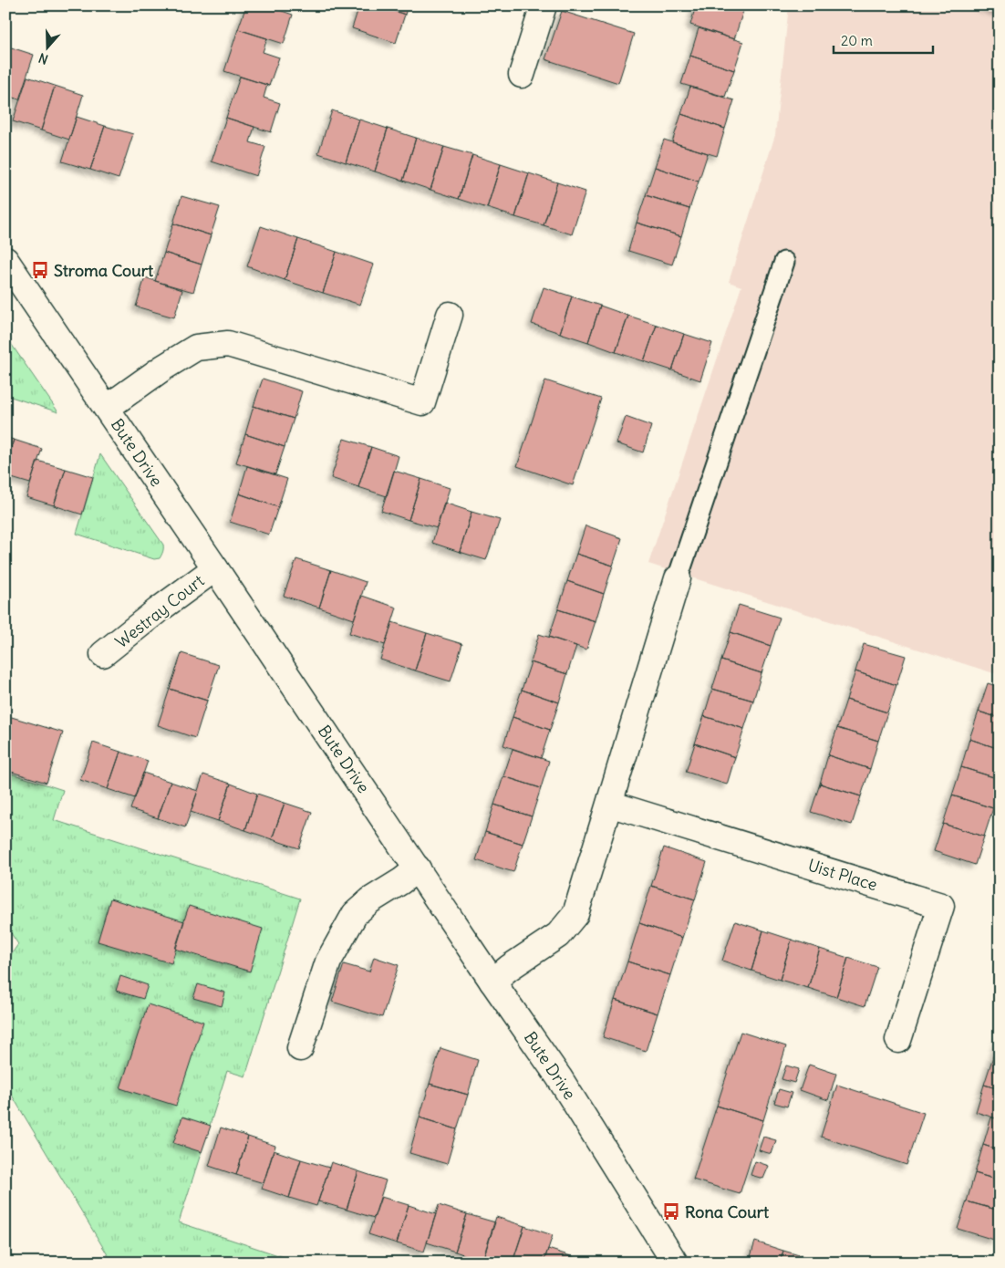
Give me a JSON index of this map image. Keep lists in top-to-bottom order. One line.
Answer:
{"streets":{"street":["Bute Drive","Westray Court","Uist Place"]},"crossings":[["Bute Drive","Westray Court"]],"places":{"bus stop":["Stroma Court","Rona Court"]},"scale_bar":"20 m","north":"bottom"}
